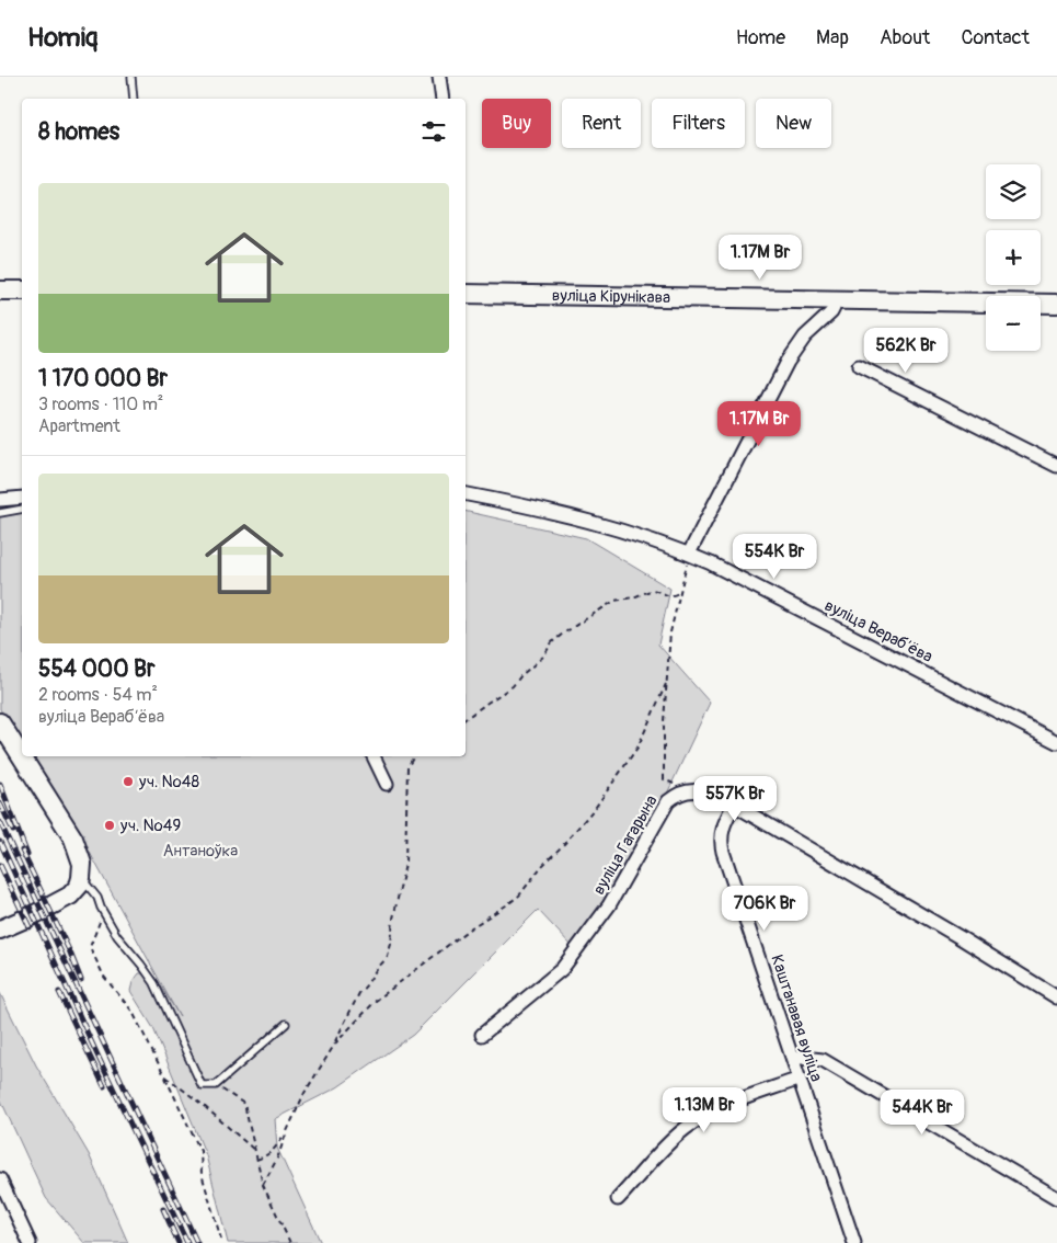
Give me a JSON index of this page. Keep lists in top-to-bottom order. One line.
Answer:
{"streets":{"street":["вуліца Кірунікава","вуліца Верабʼёва","вуліца Гагарына","Каштанавая вуліца"]},"parks":["Антаноўка"],"places":["уч. №48","уч. №49"],"page":{"header":"Homiq","nav":["Home","Map","About","Contact"],"chip":["Buy","Rent","Filters","New"],"heading":"8 homes","map_buttons":["+","−"],"list":[{"name":"1 170 000 Br","note":"3 rooms · 110 m² · Apartment"},{"name":"554 000 Br","note":"2 rooms · 54 m² · вуліца Верабʼёва"}],"price":["1.17M Br","562K Br","1.17M Br","554K Br","557K Br","706K Br","1.13M Br","544K Br"]}}
